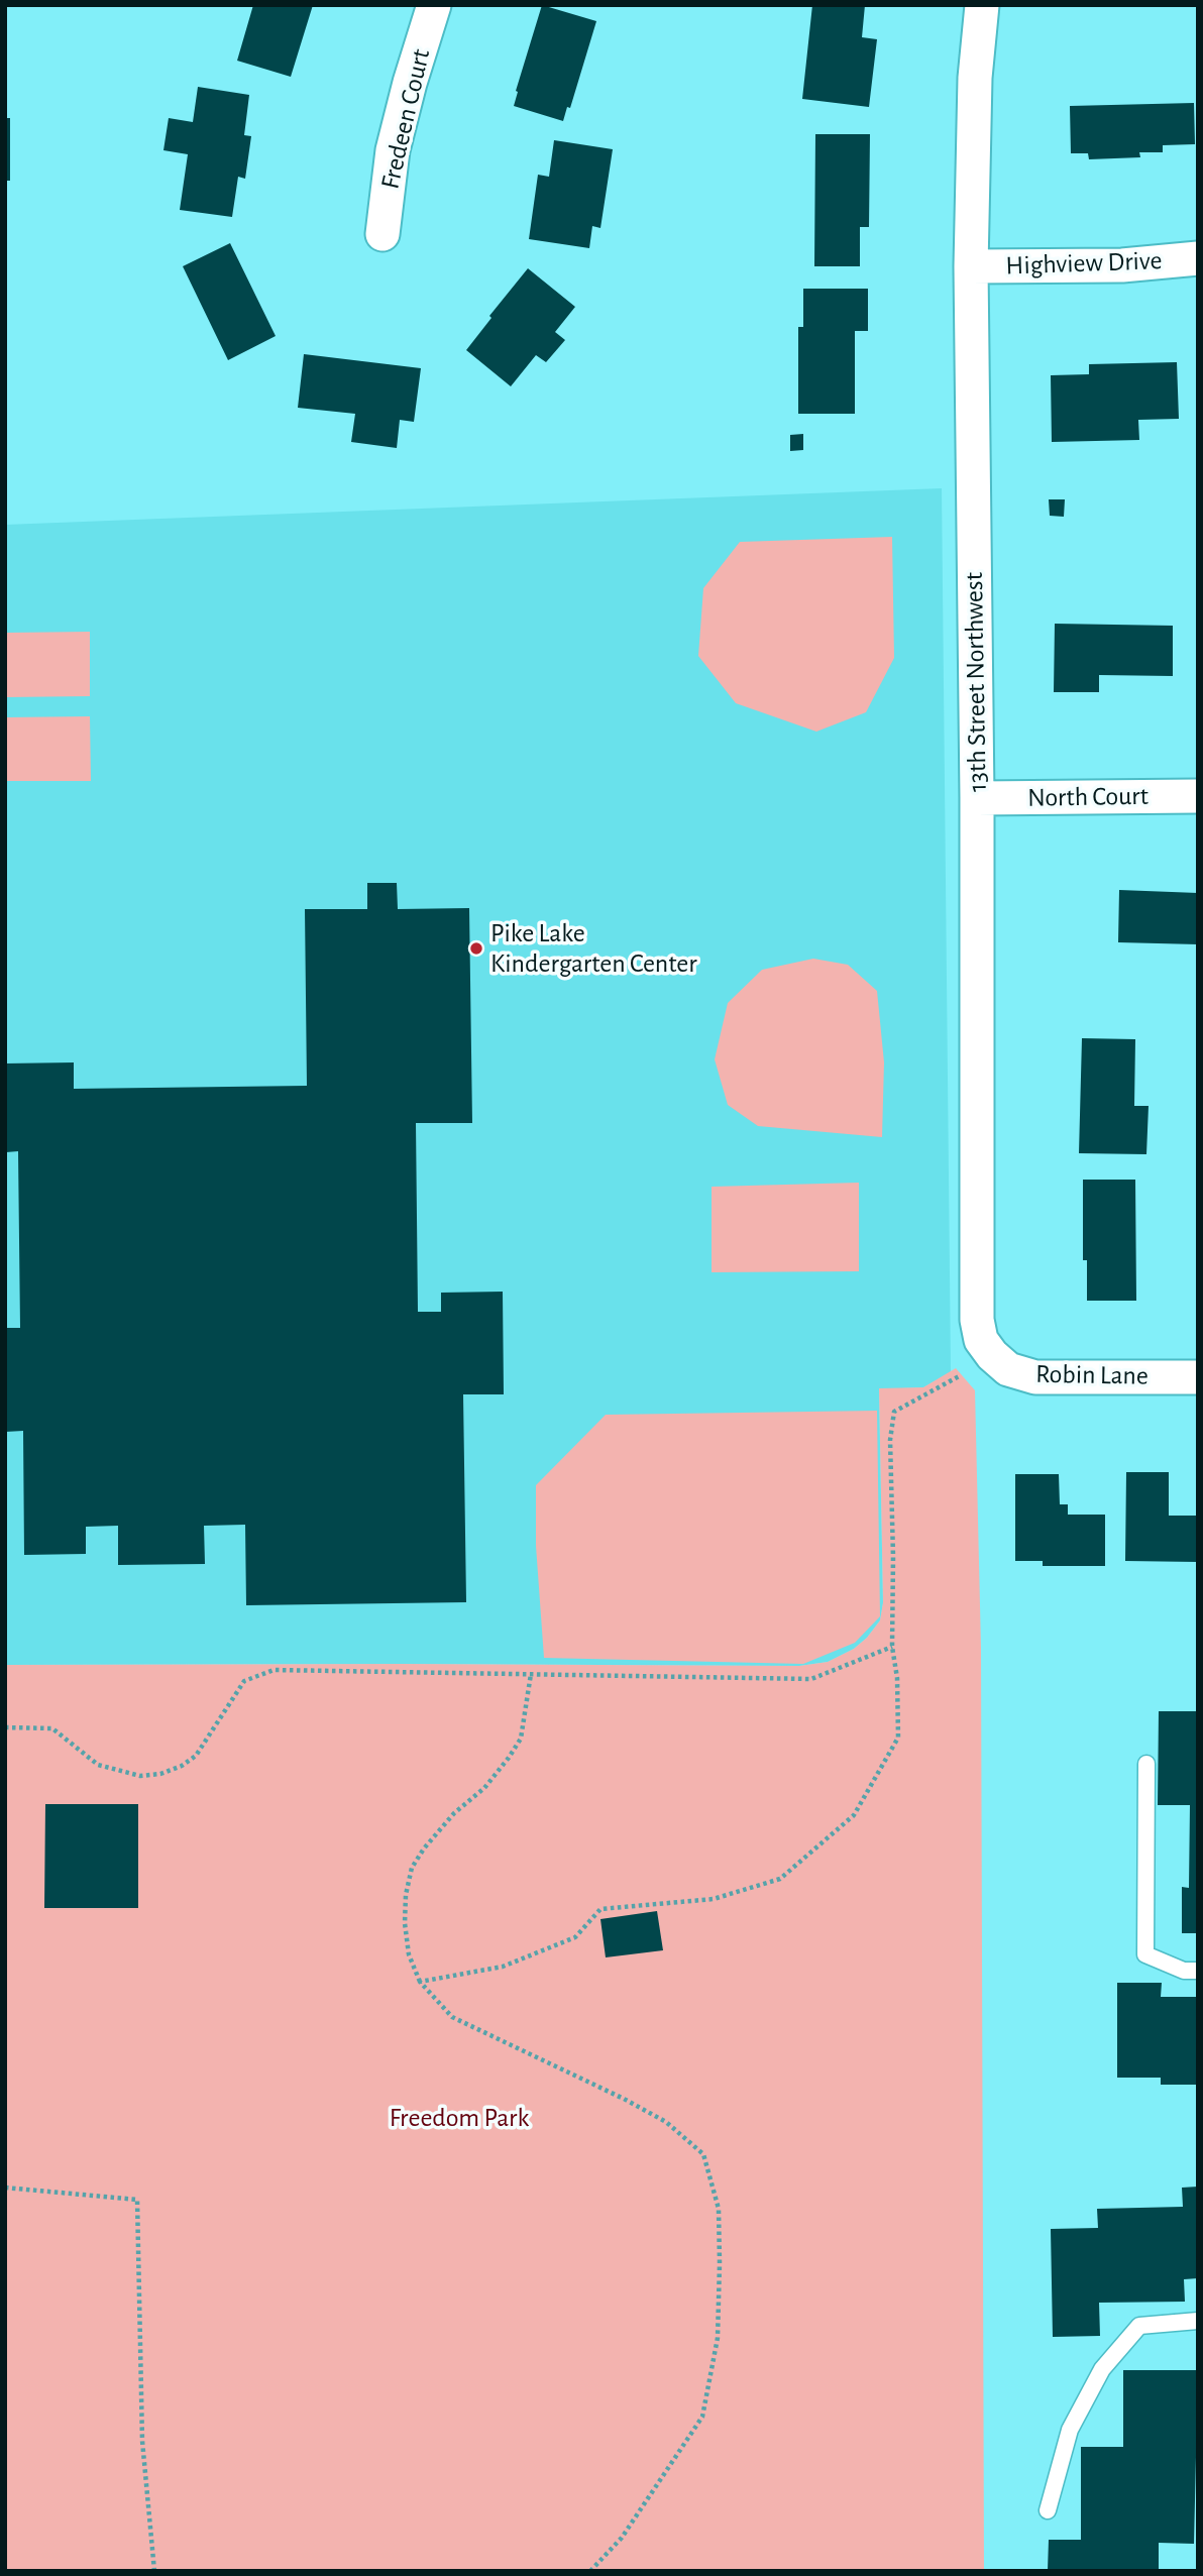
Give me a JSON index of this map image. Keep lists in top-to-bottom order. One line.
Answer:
{"streets":{"street":["Fredeen Court","Highview Drive","13th Street Northwest","North Court","Robin Lane"]},"crossings":[["Highview Drive","13th Street Northwest"],["13th Street Northwest","North Court"],["13th Street Northwest","Robin Lane"]],"parks":["Freedom Park"],"places":["Pike Lake Kindergarten Center"]}
